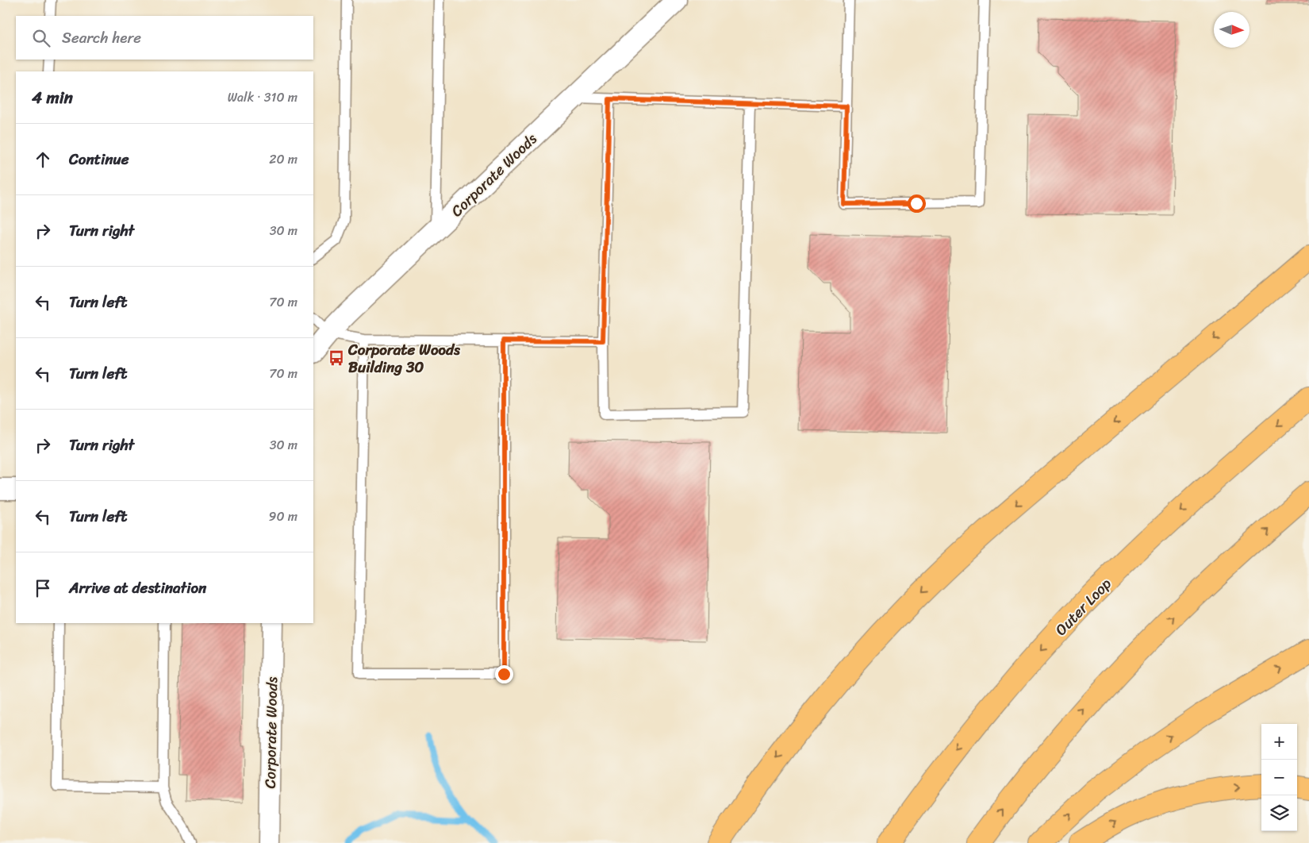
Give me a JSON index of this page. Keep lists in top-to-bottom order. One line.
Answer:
{"streets":{"highway":["Outer Loop"],"street":["Corporate Woods"]},"places":{"bus stop":["Corporate Woods Building 30"]},"north":"right","page":{"search":"Search here","heading":["4 min","Walk · 310 m"],"list":[["Continue","20 m"],["Turn right","30 m"],["Turn left","70 m"],["Turn left","70 m"],["Turn right","30 m"],["Turn left","90 m"],"Arrive at destination"],"map_buttons":["+","−"]}}
